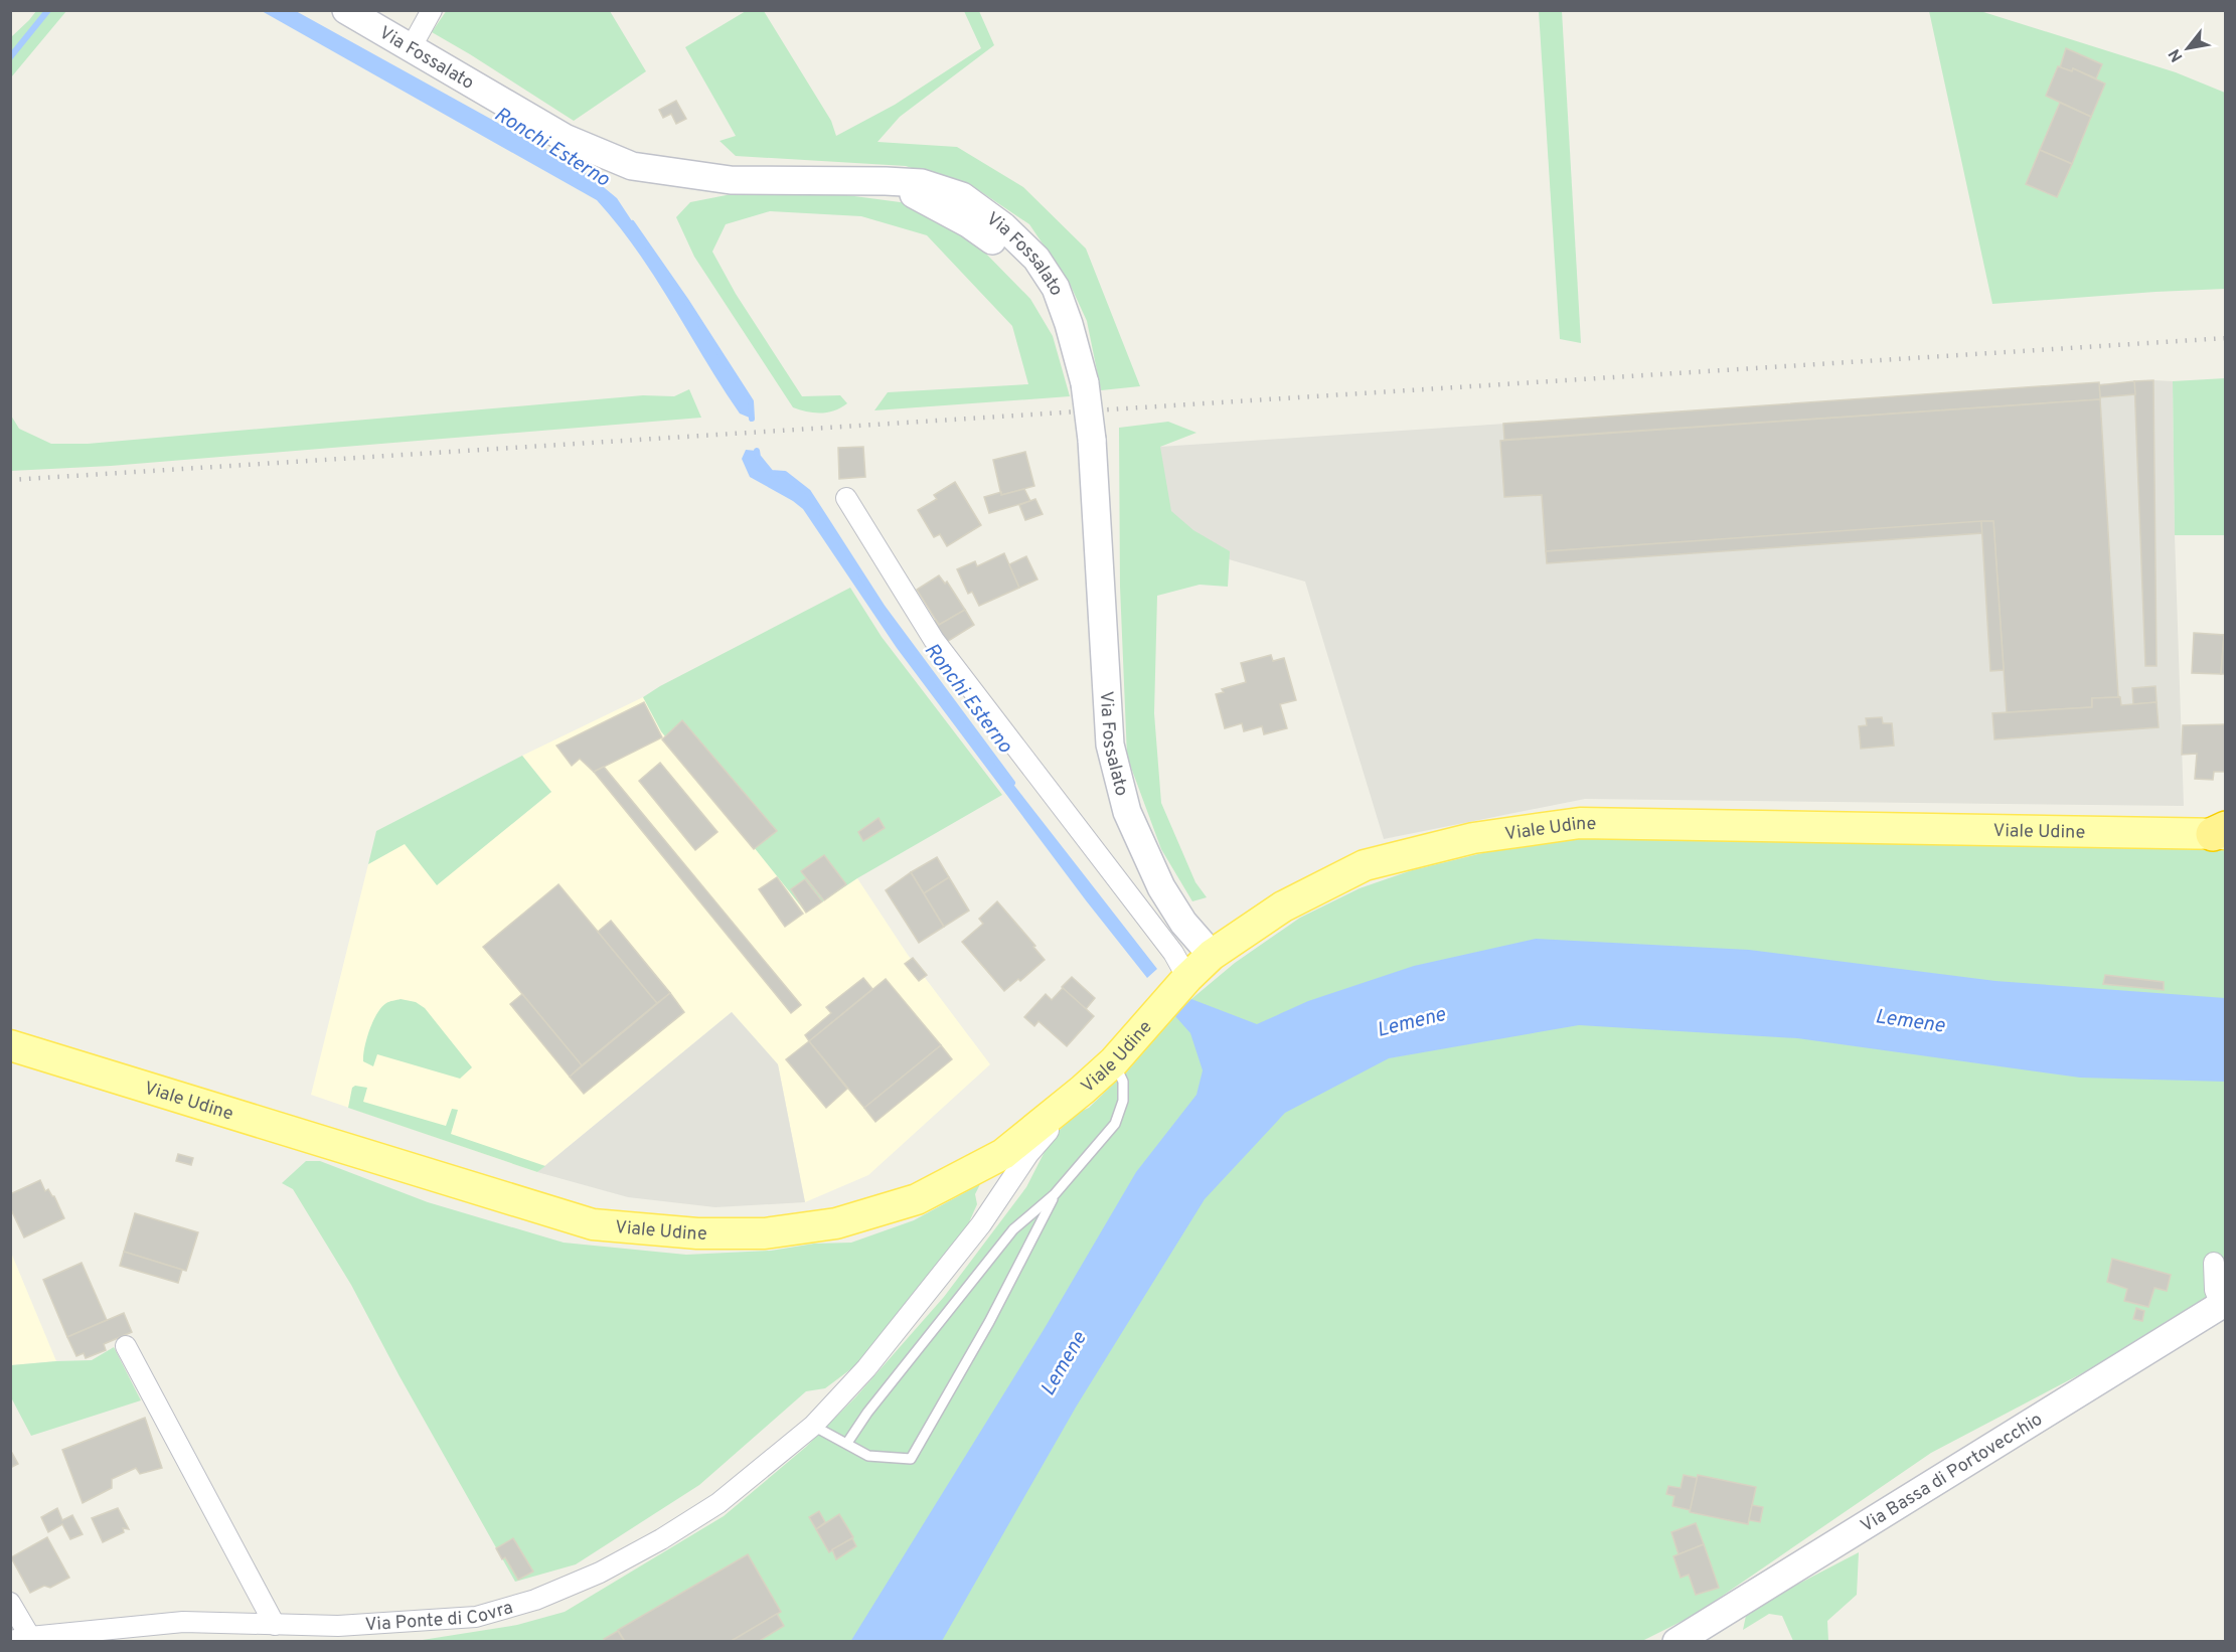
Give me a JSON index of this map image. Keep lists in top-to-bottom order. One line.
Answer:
{"streets":{"main road":["Viale Udine"],"street":["Via Fossalato","Via Bassa di Portovecchio","Via Ponte di Covra"]},"crossings":[["Via Fossalato","Viale Udine"],["Viale Udine","Via Ponte di Covra"]],"water":["Ronchi Esterno","Lemene"],"north":"bottom left"}
